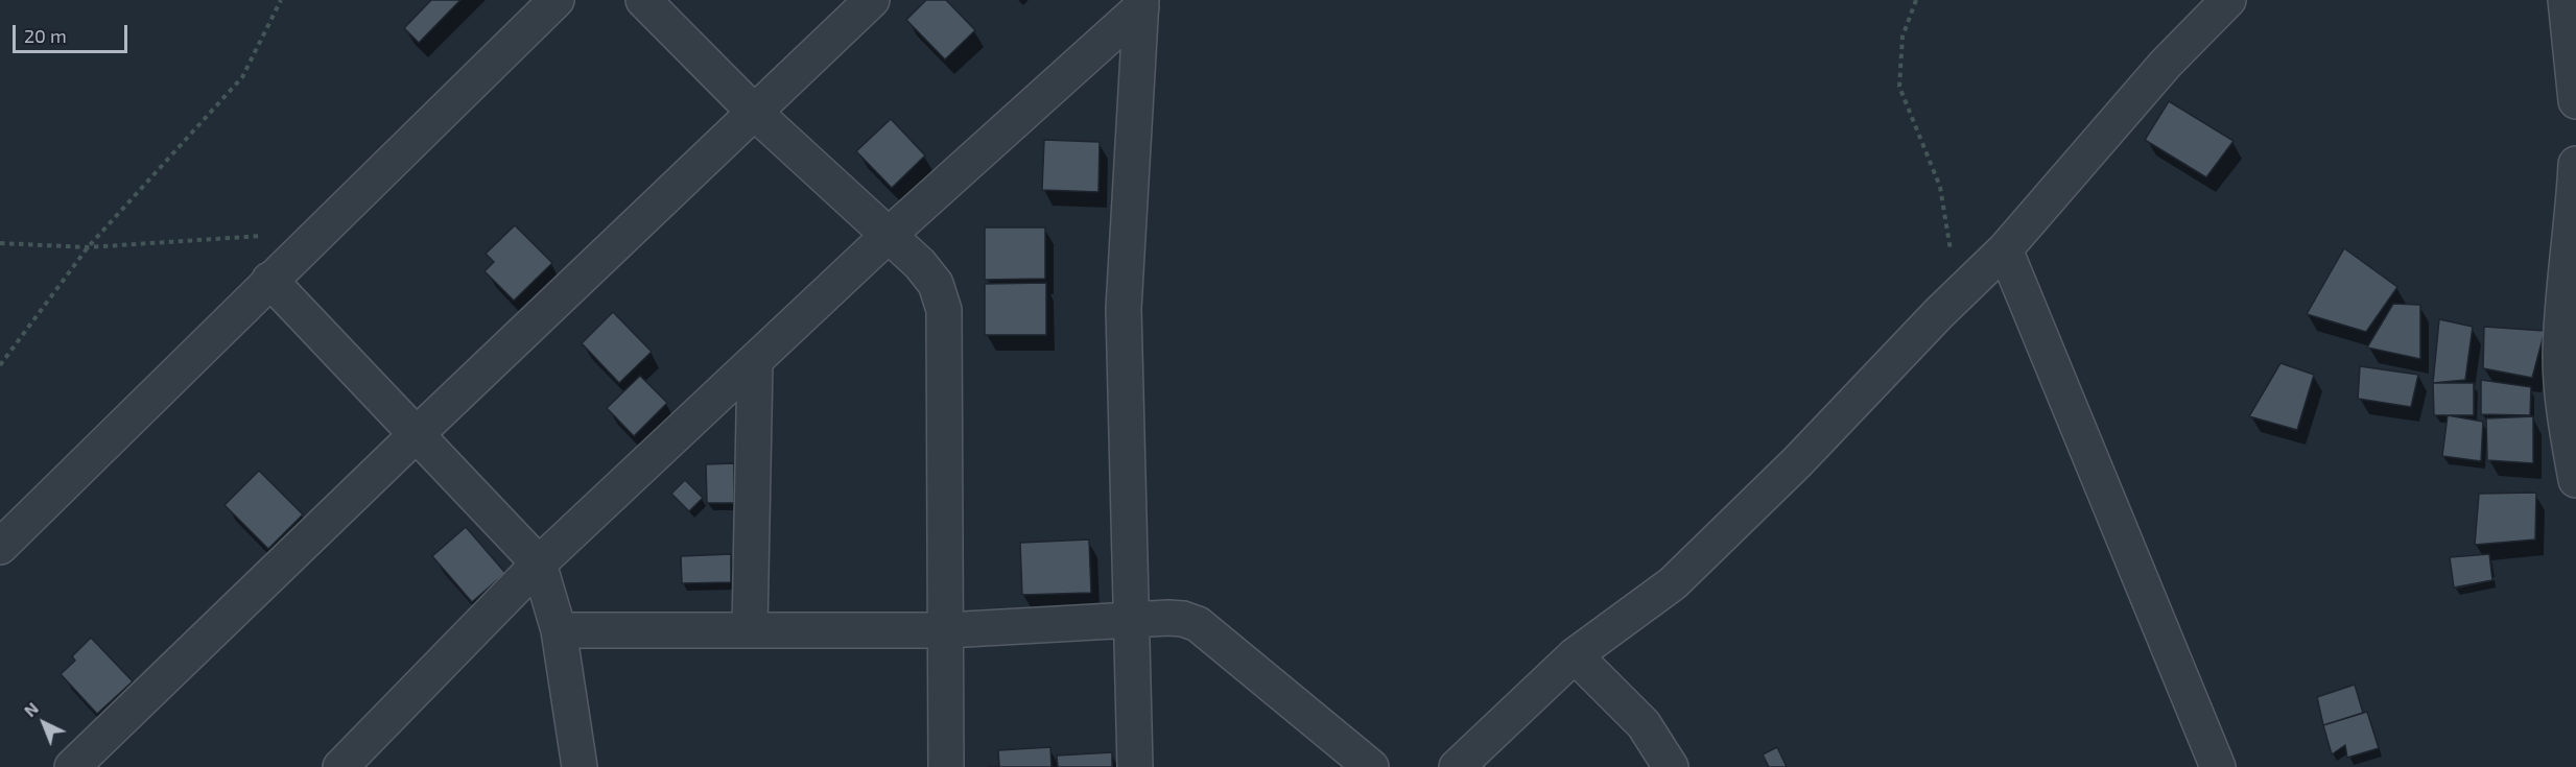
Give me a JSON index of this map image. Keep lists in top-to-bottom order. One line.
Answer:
{"scale_bar":"20 m","north":"top left"}
